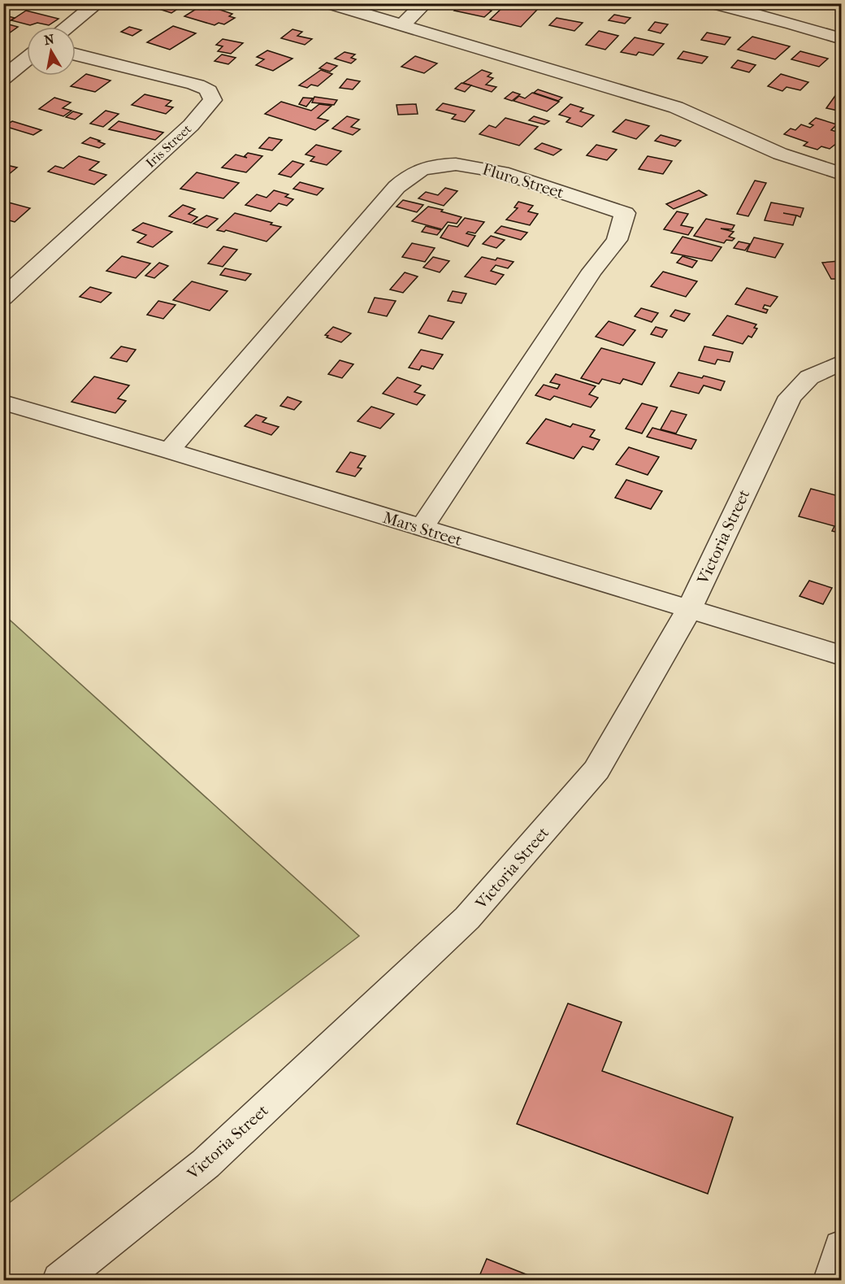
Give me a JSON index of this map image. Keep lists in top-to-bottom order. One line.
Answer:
{"streets":{"street":["Iris Street","Fluro Street","Mars Street","Victoria Street"]},"crossings":[["Fluro Street","Mars Street"],["Mars Street","Victoria Street"]],"north":"top"}
